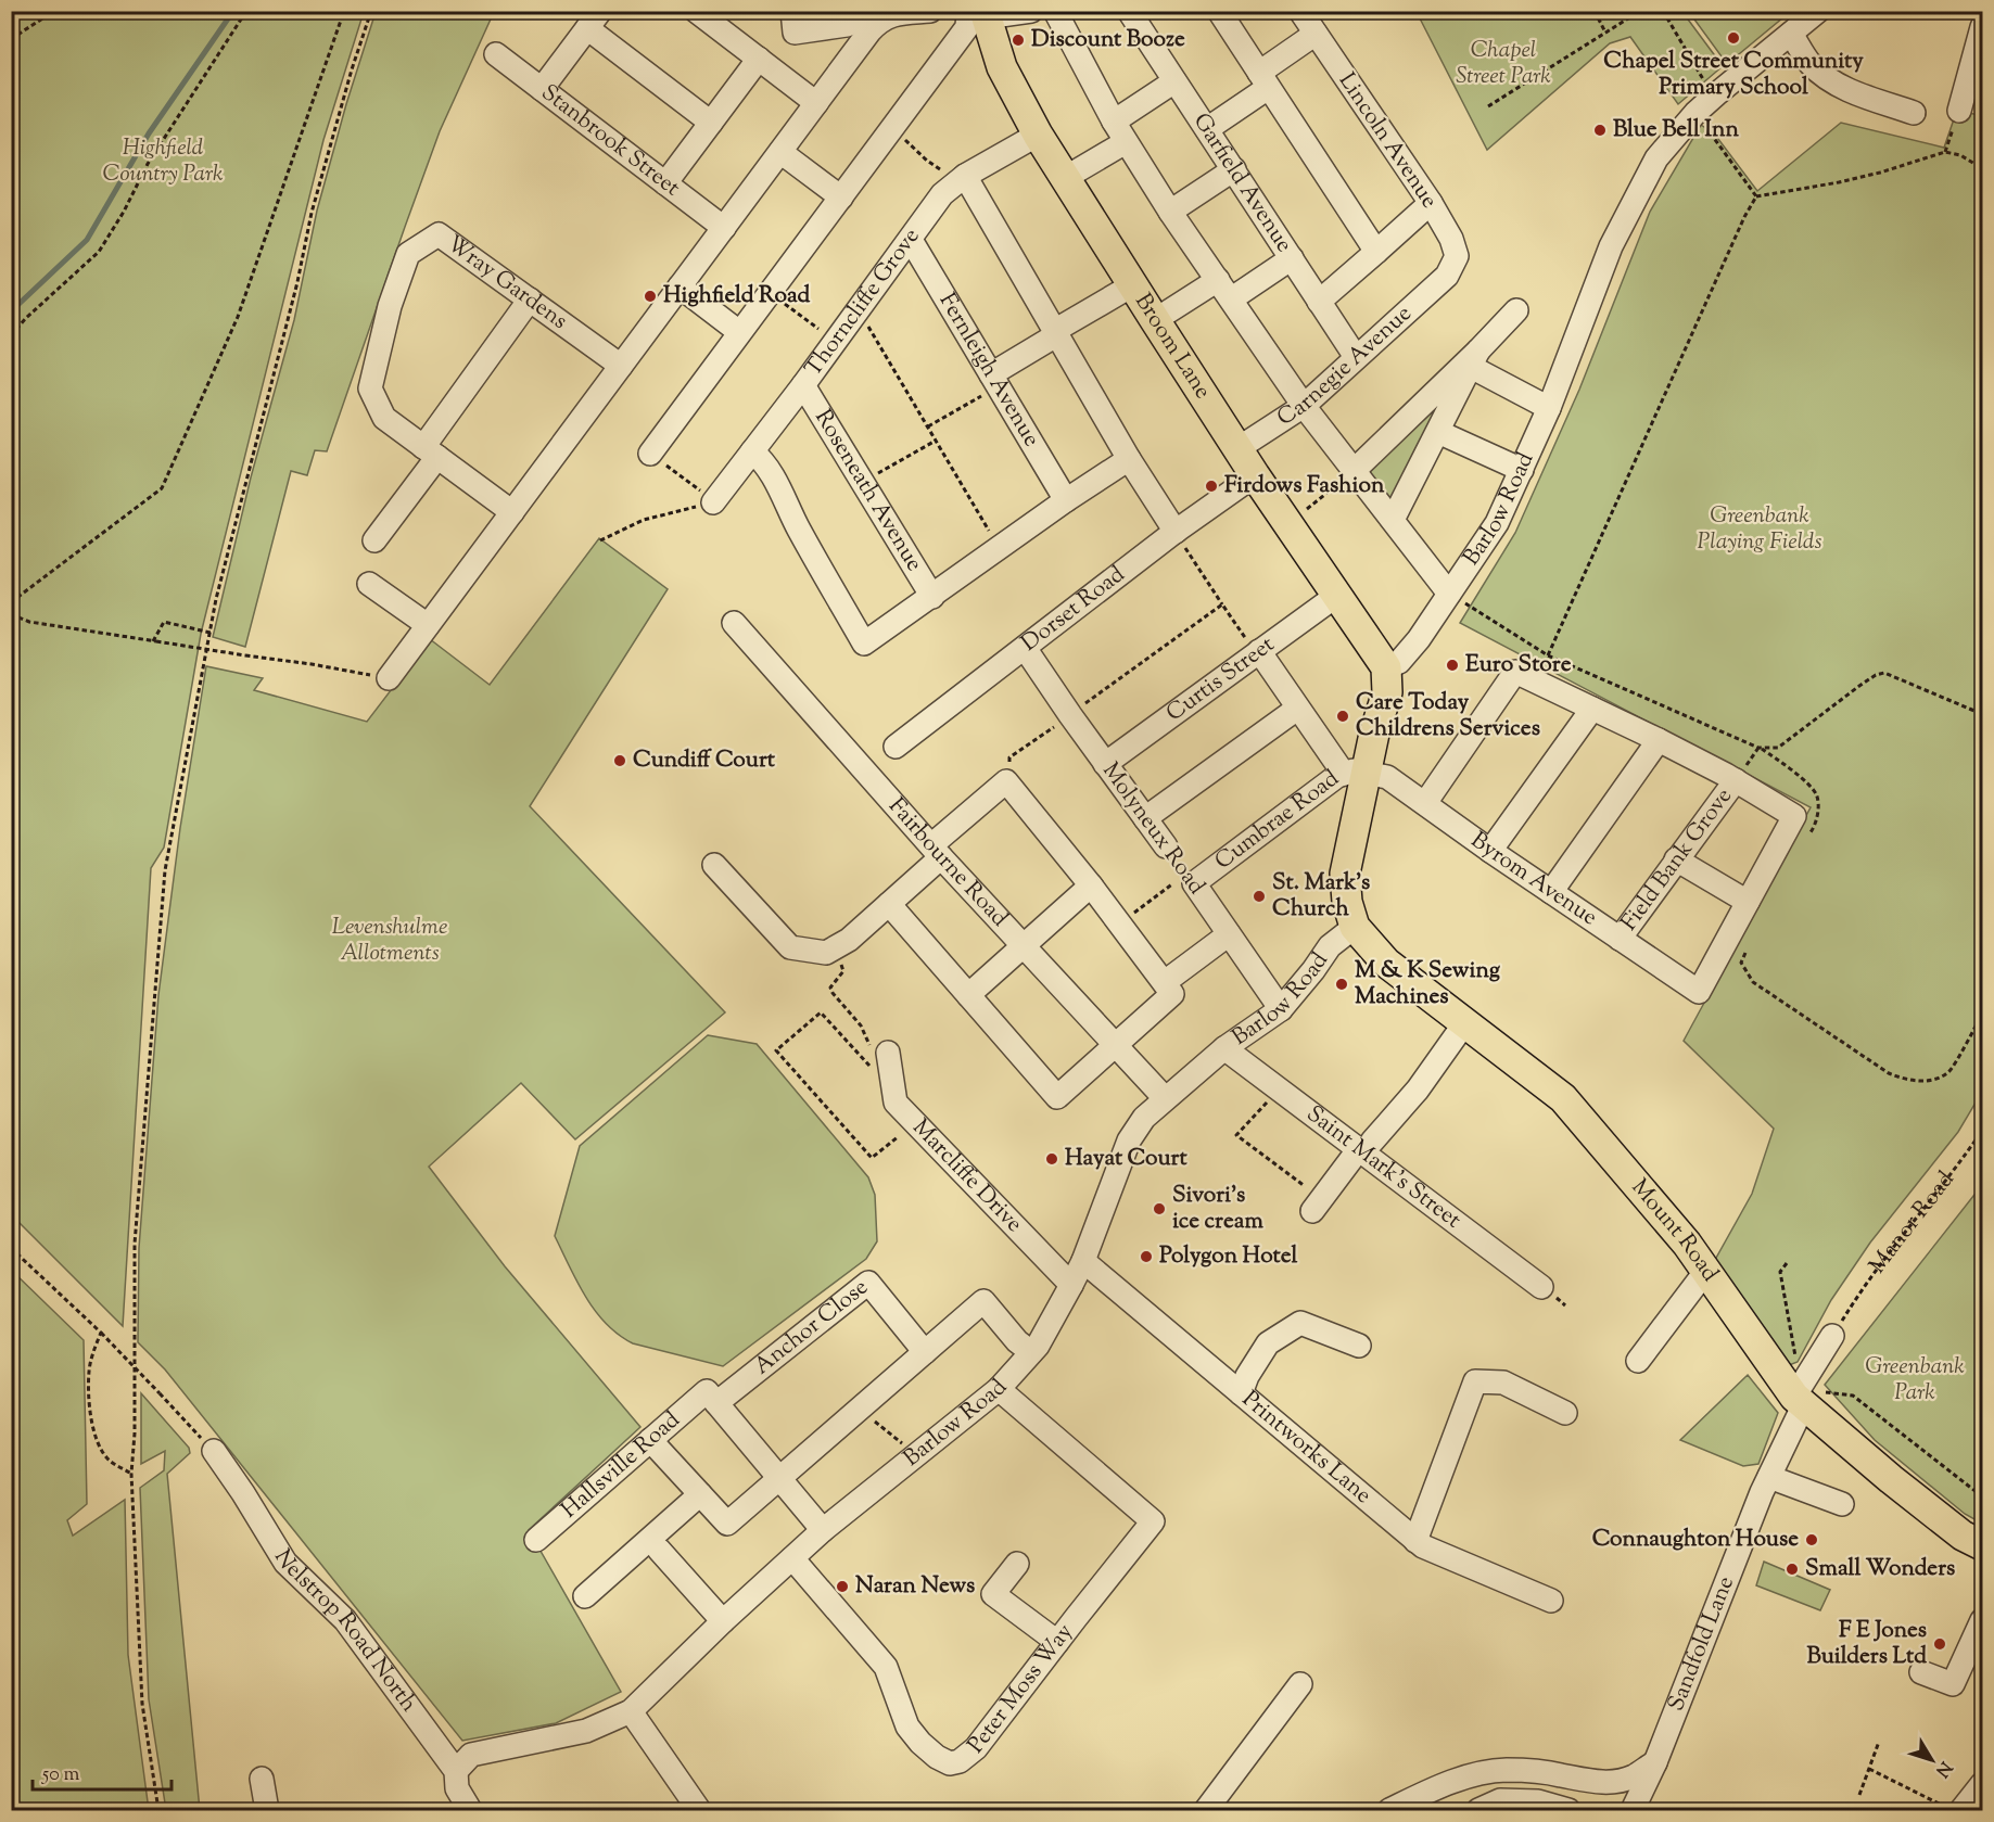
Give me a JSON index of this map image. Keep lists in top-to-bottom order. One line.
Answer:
{"streets":{"main road":["Broom Lane","Mount Road"],"street":["Stanbrook Street","Lincoln Avenue","Garfield Avenue","Wray Gardens","Thorncliffe Grove","Carnegie Avenue","Fernleigh Avenue","Roseneath Avenue","Barlow Road","Dorset Road","Curtis Street","Cumbrae Road","Molyneux Road","Field Bank Grove","Fairbourne Road","Byrom Avenue","Saint Mark's Street","Marcliffe Drive","Anchor Close","Printworks Lane","Hallsville Road","Nelstrop Road North","Sandfold Lane","Peter Moss Way"],"path":["Manor Road"]},"crossings":[["Lincoln Avenue","Carnegie Avenue"],["Garfield Avenue","Carnegie Avenue"],["Thorncliffe Grove","Broom Lane"],["Thorncliffe Grove","Fernleigh Avenue"],["Thorncliffe Grove","Roseneath Avenue"],["Broom Lane","Carnegie Avenue"],["Broom Lane","Barlow Road"],["Broom Lane","Dorset Road"],["Broom Lane","Curtis Street"],["Barlow Road","Molyneux Road"],["Barlow Road","Fairbourne Road"],["Barlow Road","Saint Mark's Street"],["Barlow Road","Marcliffe Drive"],["Barlow Road","Mount Road"],["Barlow Road","Printworks Lane"],["Barlow Road","Nelstrop Road North"],["Barlow Road","Peter Moss Way"],["Dorset Road","Molyneux Road"],["Curtis Street","Molyneux Road"],["Cumbrae Road","Molyneux Road"],["Cumbrae Road","Byrom Avenue"],["Field Bank Grove","Byrom Avenue"],["Mount Road","Sandfold Lane"],["Anchor Close","Hallsville Road"]],"parks":["Chapel Street Park","Highfield Country Park","Greenbank Playing Fields","Levenshulme Allotments","Greenbank Park"],"places":["Chapel Street Community Primary School","Discount Booze","Blue Bell Inn","Highfield Road","Firdows Fashion","Euro Store","Care Today Childrens Services","Cundiff Court","St. Mark's Church","M & K Sewing Machines","Hayat Court","Sivori's ice cream","Polygon Hotel","Connaughton House","Small Wonders","Naran News","F E Jones Builders Ltd"],"scale_bar":"50 m","north":"bottom right"}
